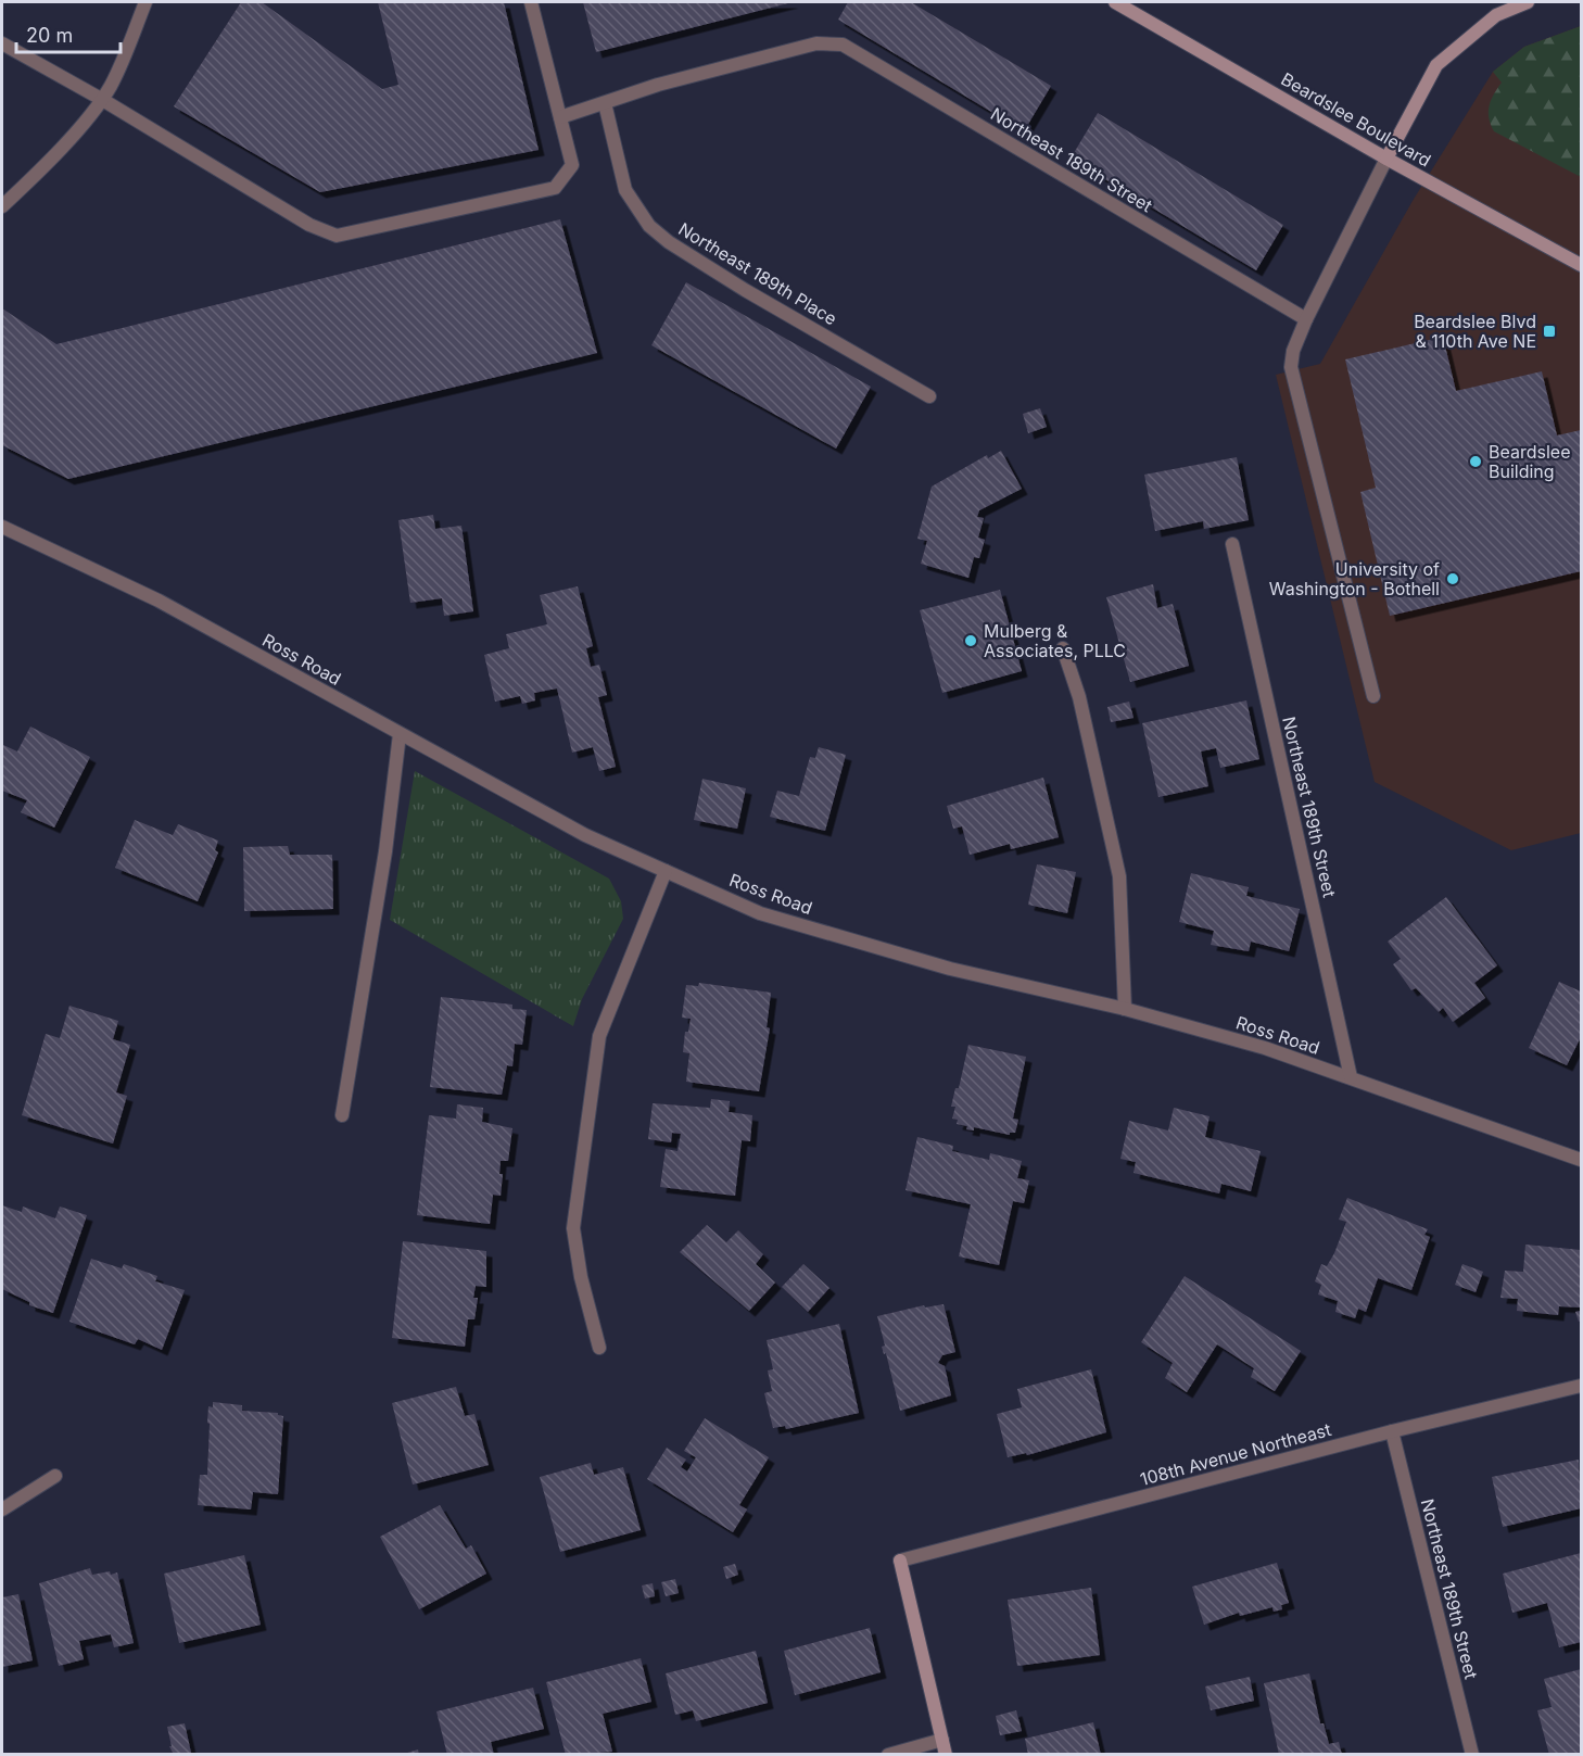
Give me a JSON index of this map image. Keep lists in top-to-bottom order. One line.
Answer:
{"streets":{"main road":["Beardslee Boulevard"],"street":["Northeast 189th Street","Northeast 189th Place","Ross Road","108th Avenue Northeast"]},"crossings":[["Northeast 189th Street","Northeast 189th Place"],["Northeast 189th Street","Ross Road"],["Northeast 189th Street","108th Avenue Northeast"]],"places":{"transit":["Beardslee Blvd & 110th Ave NE"],"other":["Beardslee Building","University of Washington - Bothell","Mulberg & Associates, PLLC"]},"scale_bar":"20 m"}
